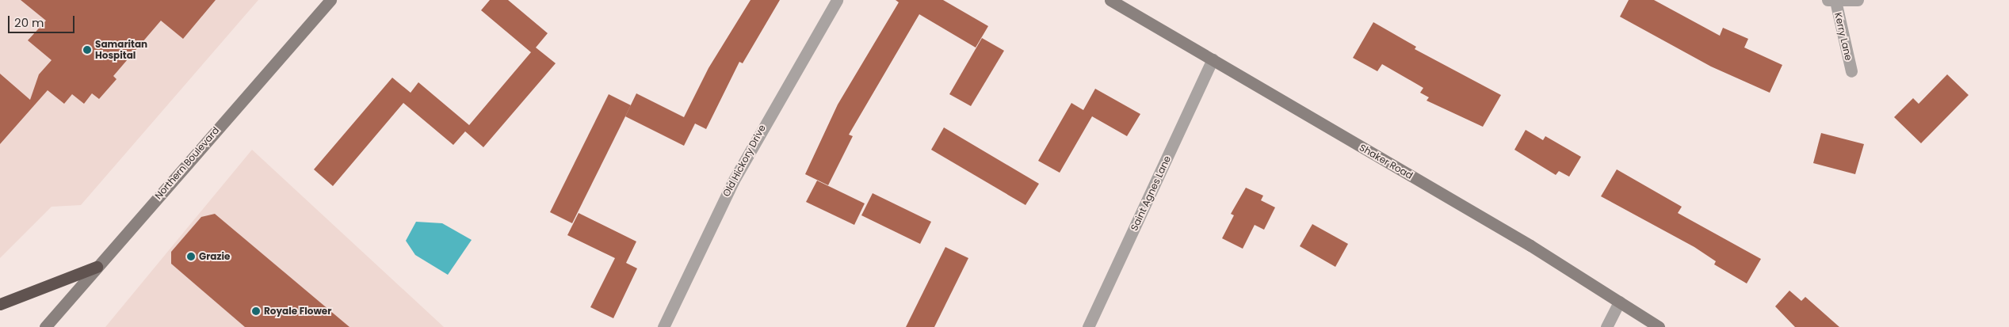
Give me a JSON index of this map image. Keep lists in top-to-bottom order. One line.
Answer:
{"streets":{"main road":["Shaker Road","Northern Boulevard"],"street":["Kerry Lane","Old Hickory Drive","Saint Agnes Lane"]},"crossings":[["Shaker Road","Saint Agnes Lane"]],"places":["Samaritan Hospital","Grazie","Royale Flower"],"scale_bar":"20 m"}
